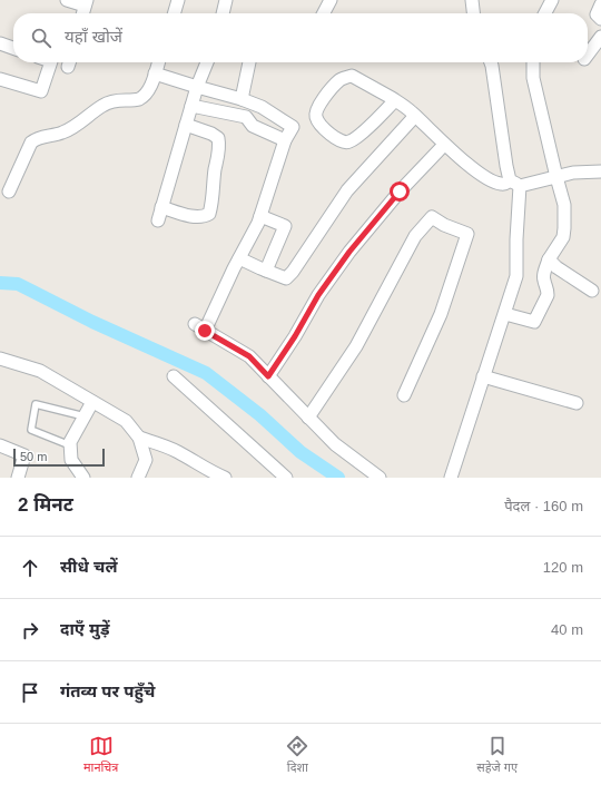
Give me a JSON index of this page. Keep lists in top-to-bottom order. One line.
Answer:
{"scale_bar":"50 m","page":{"search":"यहाँ खोजें","scale":"50 m","heading":["2 मिनट","पैदल · 160 m"],"list":[["सीधे चलें","120 m"],["दाएँ मुड़ें","40 m"],"गंतव्य पर पहुँचे"],"nav":["मानचित्र","दिशा","सहेजे गए"]}}
